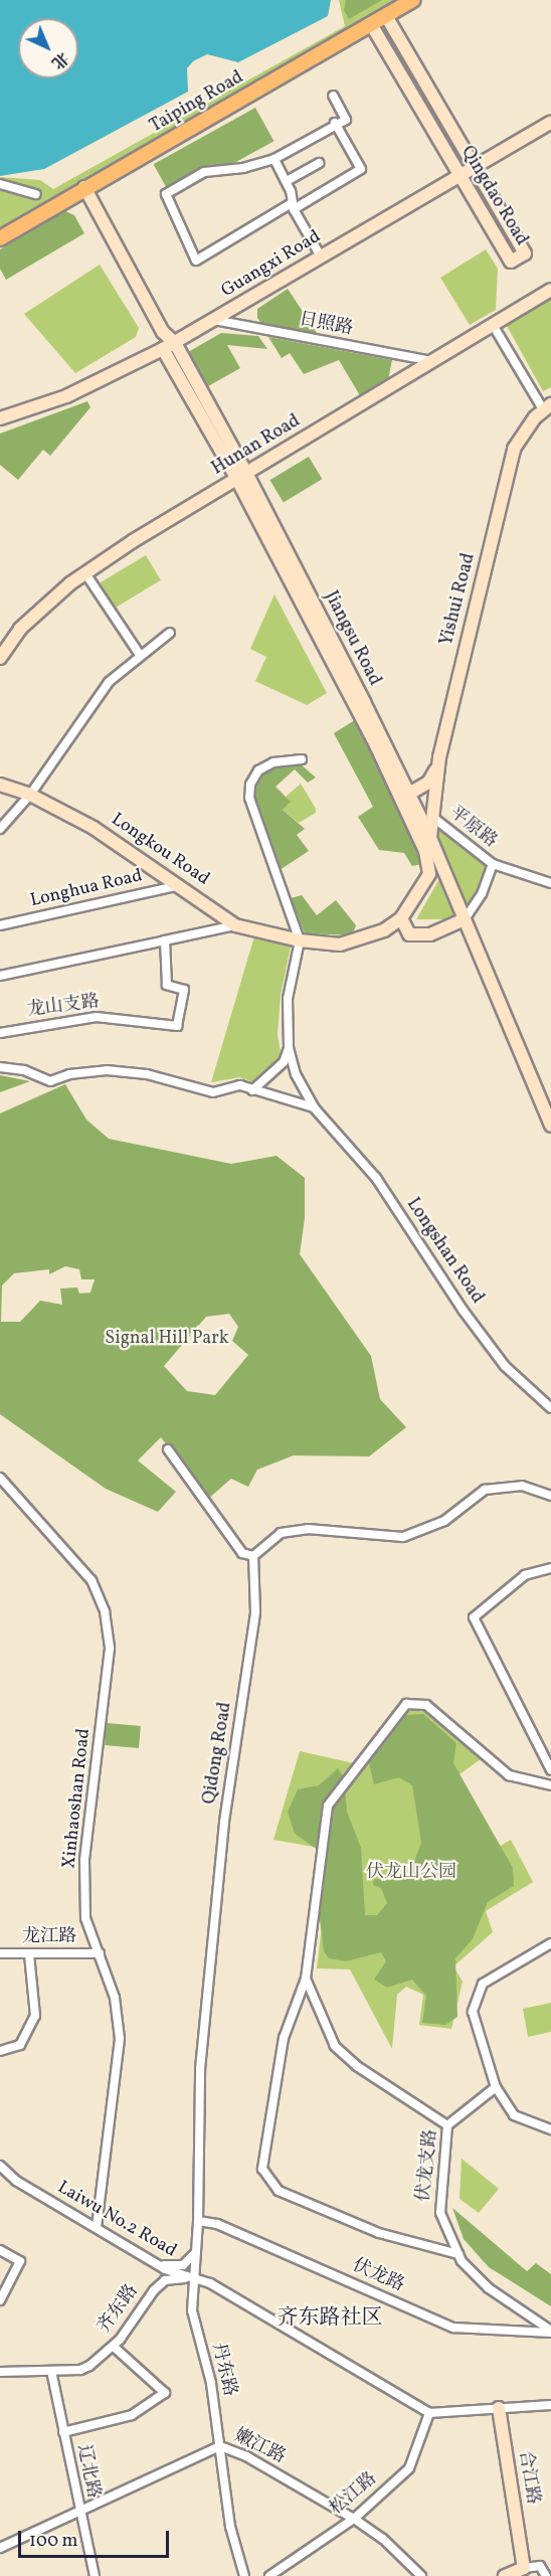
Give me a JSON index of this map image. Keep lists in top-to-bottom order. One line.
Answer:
{"streets":{"main road":["Taiping Road","Qingdao Road","Guangxi Road","Hunan Road","Yishui Road","Jiangsu Road","Longkou Road","合江路"],"street":["日照路","平原路","Longhua Road","龙山支路","Longshan Road","Qidong Road","Xinhaoshan Road","龙江路","伏龙支路","Laiwu No.2 Road","伏龙路","齐东路","丹东路","嫩江路","辽北路","松江路"]},"crossings":[["Taiping Road","Qingdao Road"],["Taiping Road","Jiangsu Road"],["Qingdao Road","Guangxi Road"],["Guangxi Road","日照路"],["Guangxi Road","Jiangsu Road"],["日照路","Hunan Road"],["Hunan Road","Jiangsu Road"],["Yishui Road","Jiangsu Road"],["Yishui Road","平原路"],["Longkou Road","Longhua Road"],["Longkou Road","Longshan Road"],["Qidong Road","Laiwu No.2 Road"],["Qidong Road","伏龙路"],["Qidong Road","齐东路"],["Qidong Road","丹东路"],["Xinhaoshan Road","龙江路"],["Xinhaoshan Road","Laiwu No.2 Road"],["伏龙支路","伏龙路"],["Laiwu No.2 Road","齐东路"],["Laiwu No.2 Road","丹东路"],["Laiwu No.2 Road","松江路"],["齐东路","丹东路"],["齐东路","辽北路"],["丹东路","嫩江路"],["嫩江路","辽北路"],["嫩江路","松江路"]],"districts":["齐东路社区"],"parks":["Signal Hill Park","伏龙山公园"],"scale_bar":"100 m","north":"bottom right"}
